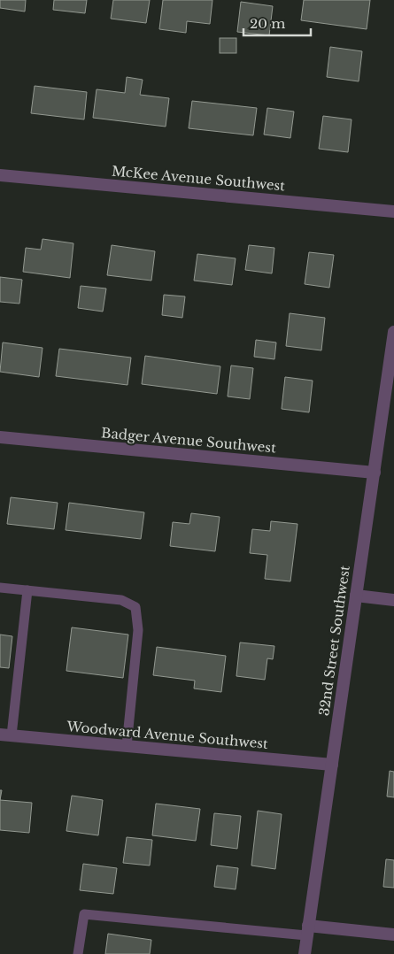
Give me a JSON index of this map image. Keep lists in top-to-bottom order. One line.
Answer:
{"streets":{"street":["McKee Avenue Southwest","Badger Avenue Southwest","32nd Street Southwest","Woodward Avenue Southwest"]},"crossings":[["Badger Avenue Southwest","32nd Street Southwest"],["32nd Street Southwest","Woodward Avenue Southwest"]],"scale_bar":"20 m"}
